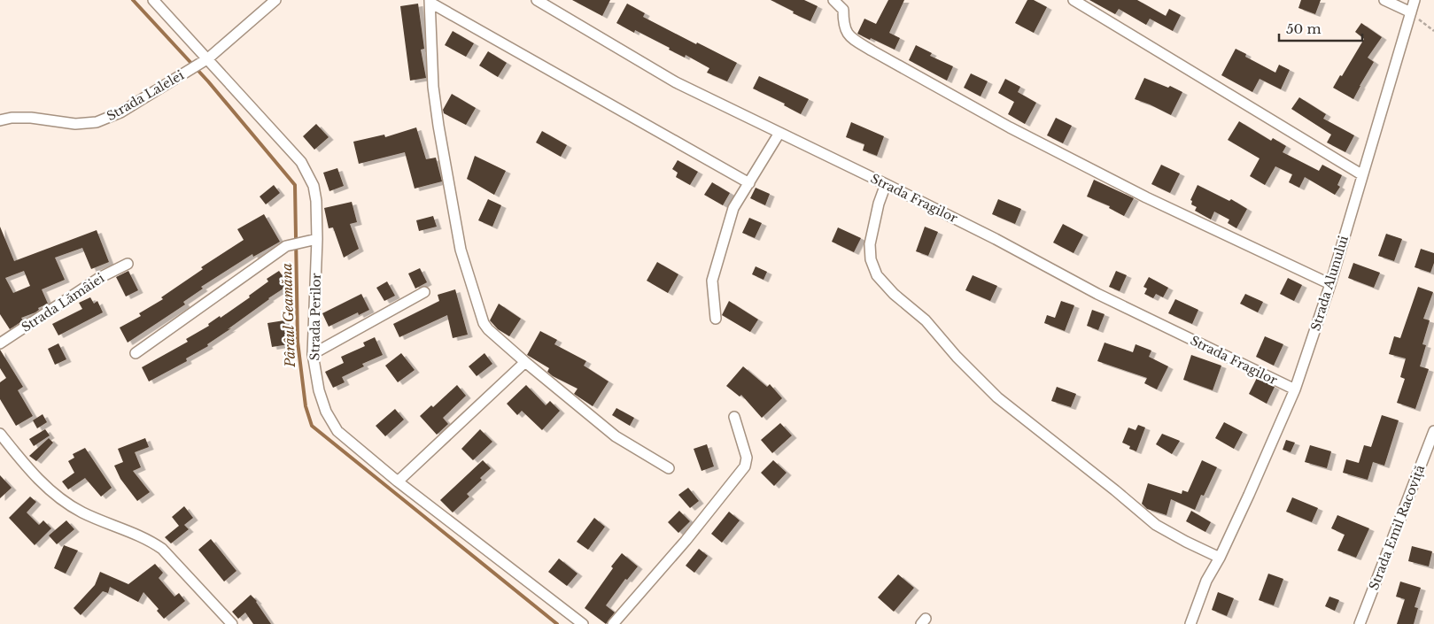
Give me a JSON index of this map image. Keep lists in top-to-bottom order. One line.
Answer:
{"streets":{"street":["Strada Lalelei","Strada Fragilor","Strada Alunului","Strada Lămâiei","Strada Perilor","Strada Emil Racoviță"]},"crossings":[["Strada Lalelei","Strada Perilor"],["Strada Fragilor","Strada Alunului"]],"water":["Pârâul Geamăna"],"scale_bar":"50 m"}
